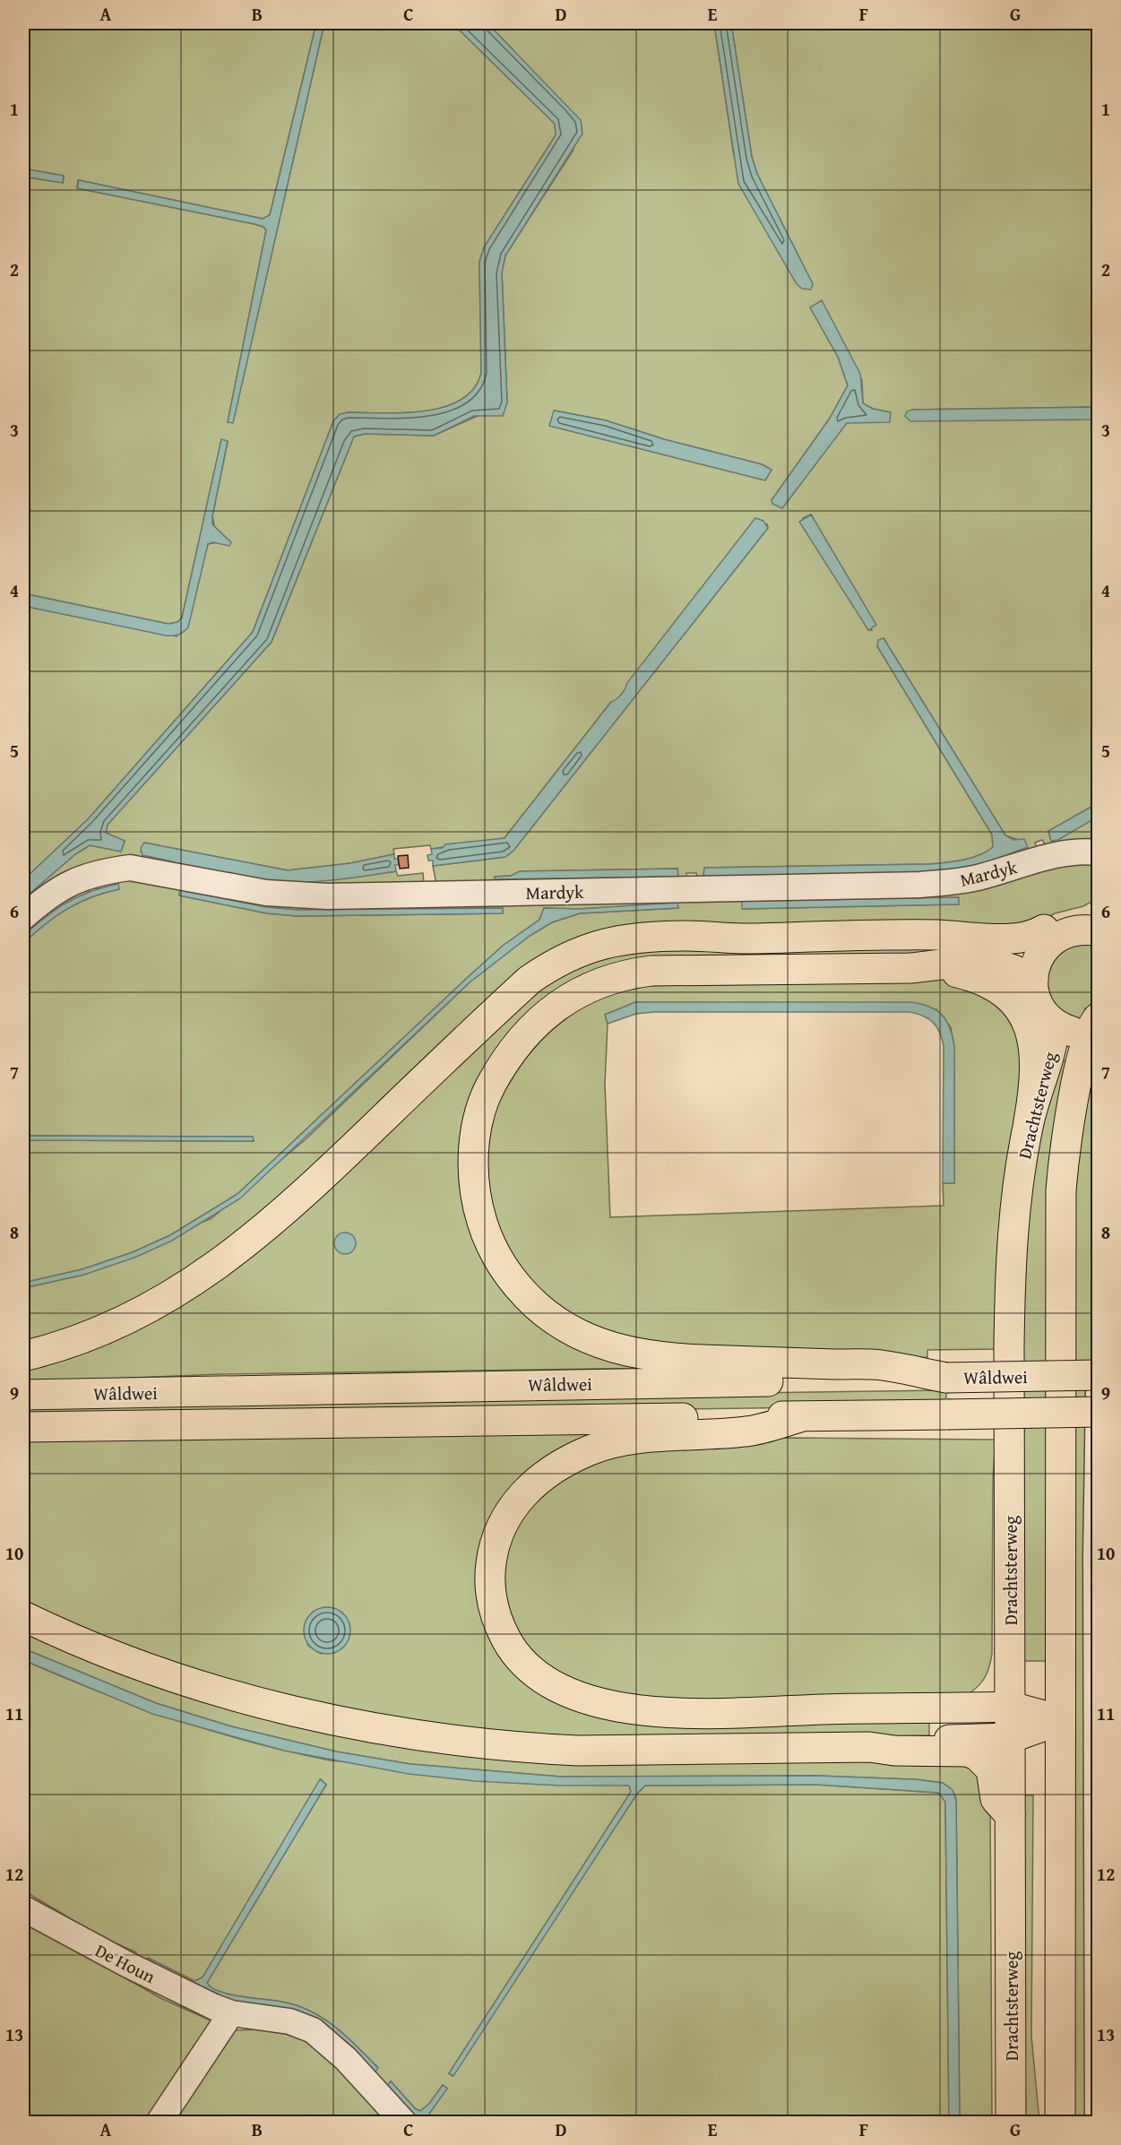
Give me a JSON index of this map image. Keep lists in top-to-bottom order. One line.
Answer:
{"streets":{"main road":["Drachtsterweg","Wâldwei"],"street":["Mardyk","De Houn"]},"grid":{"columns":["A","B","C","D","E","F","G"],"rows":["1","2","3","4","5","6","7","8","9","10","11","12","13"]}}
